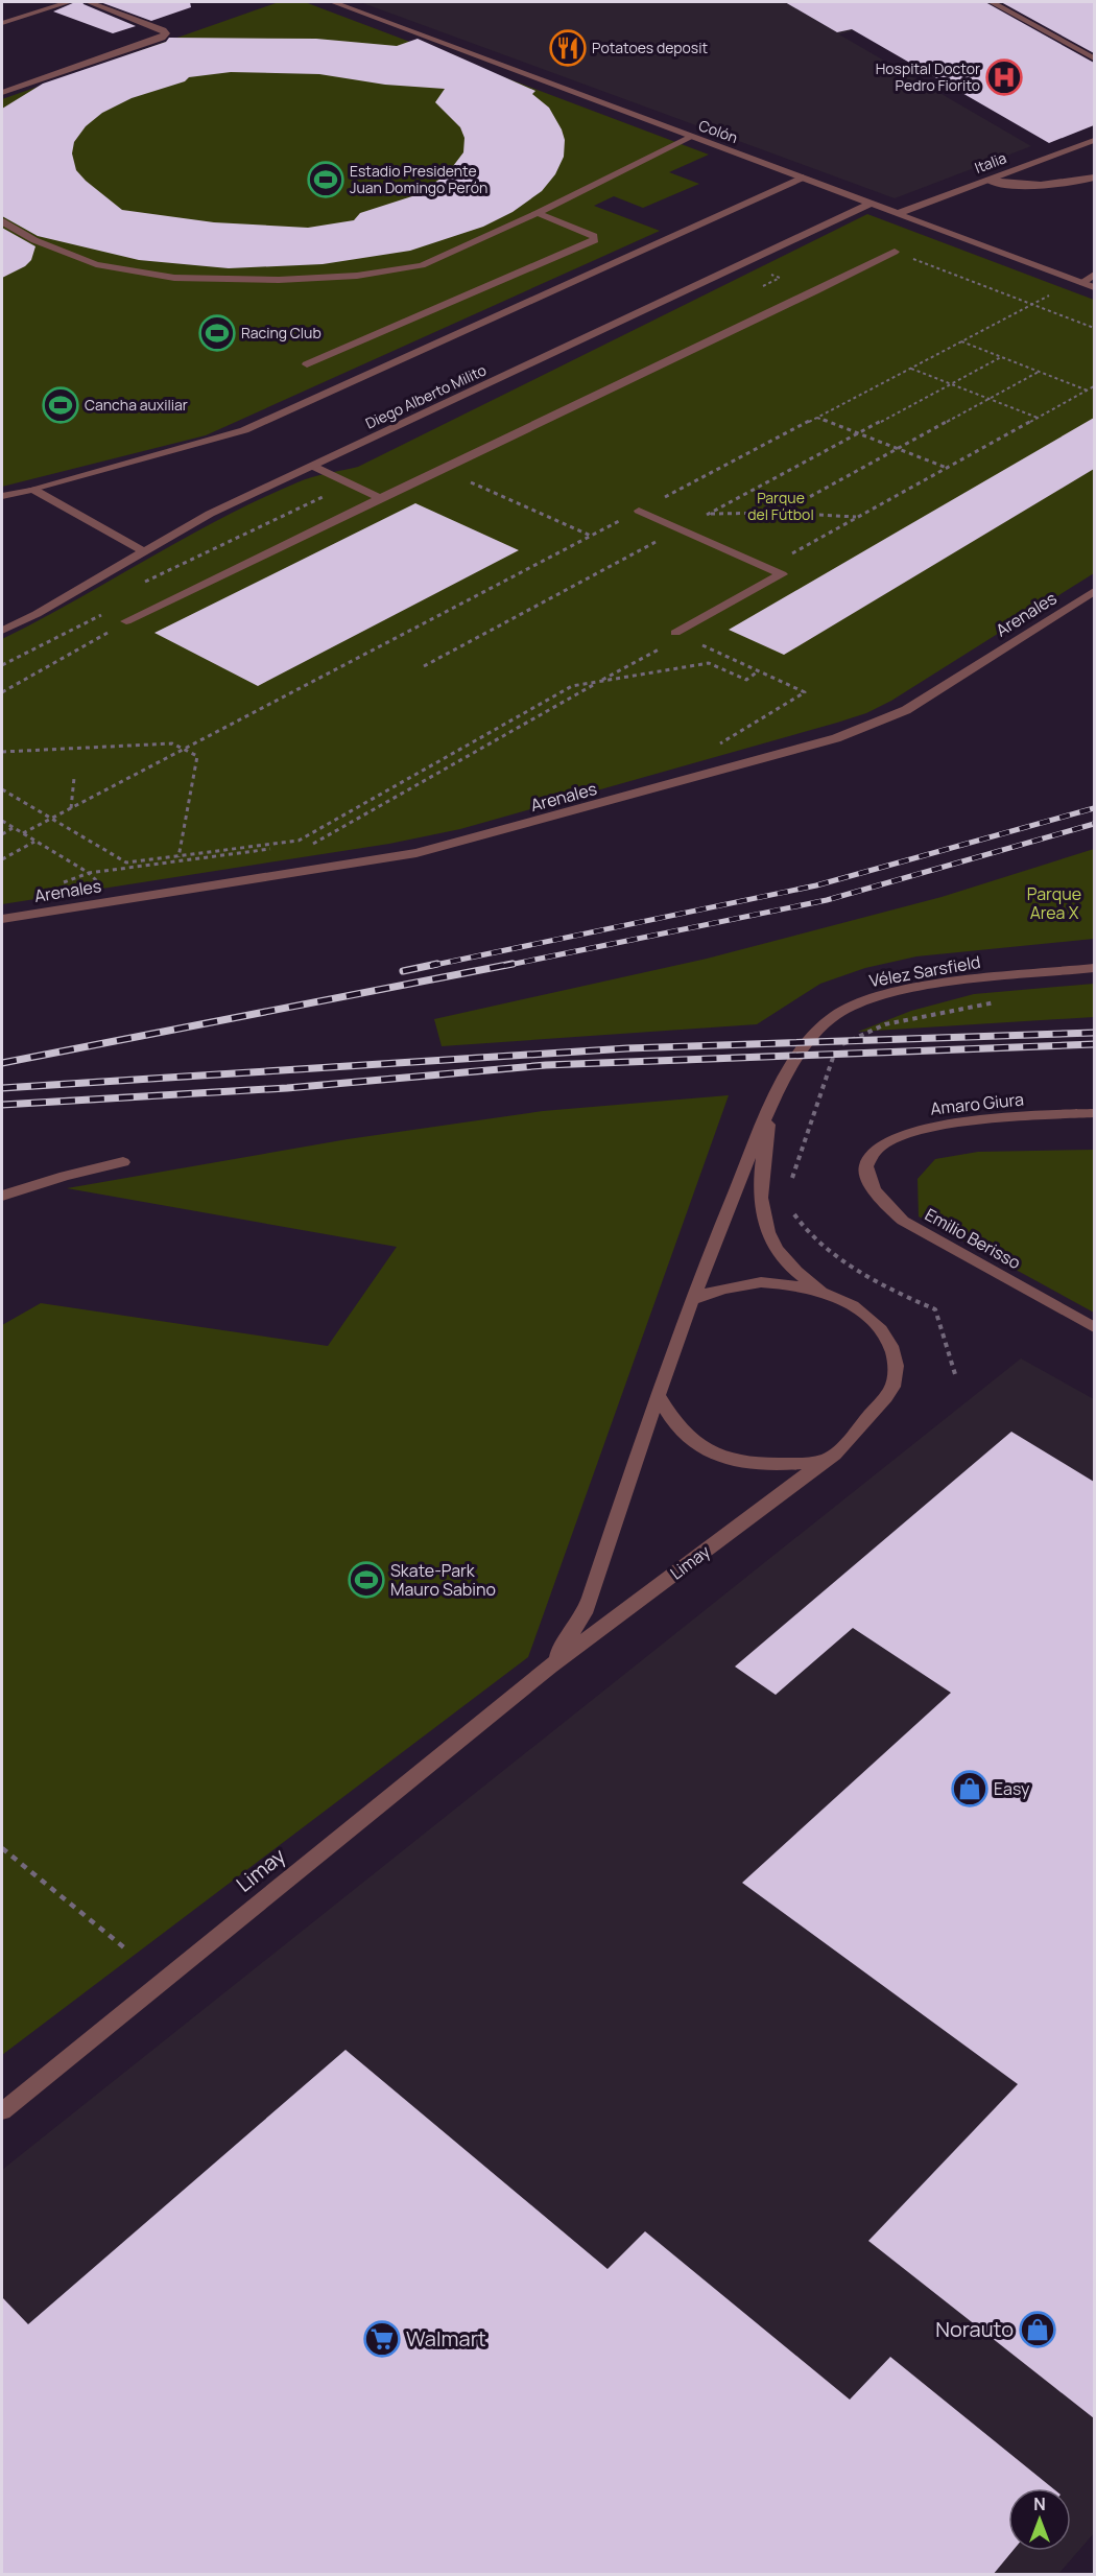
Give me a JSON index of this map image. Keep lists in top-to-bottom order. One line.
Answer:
{"streets":{"street":["Colón","Italia","Diego Alberto Milito","Arenales","Vélez Sarsfield","Amaro Giura","Emilio Berisso","Limay"]},"crossings":[["Colón","Italia"],["Colón","Diego Alberto Milito"],["Vélez Sarsfield","Limay"],["Amaro Giura","Emilio Berisso"]],"parks":["Parque del Fútbol","Parque Area X"],"places":{"restaurant":["Potatoes deposit"],"hospital":["Hospital Doctor Pedro Fiorito"],"sports":["Estadio Presidente Juan Domingo Perón","Racing Club","Cancha auxiliar","Skate-Park Mauro Sabino"],"shop":["Easy","Norauto"],"supermarket":["Walmart"]},"north":"top"}
